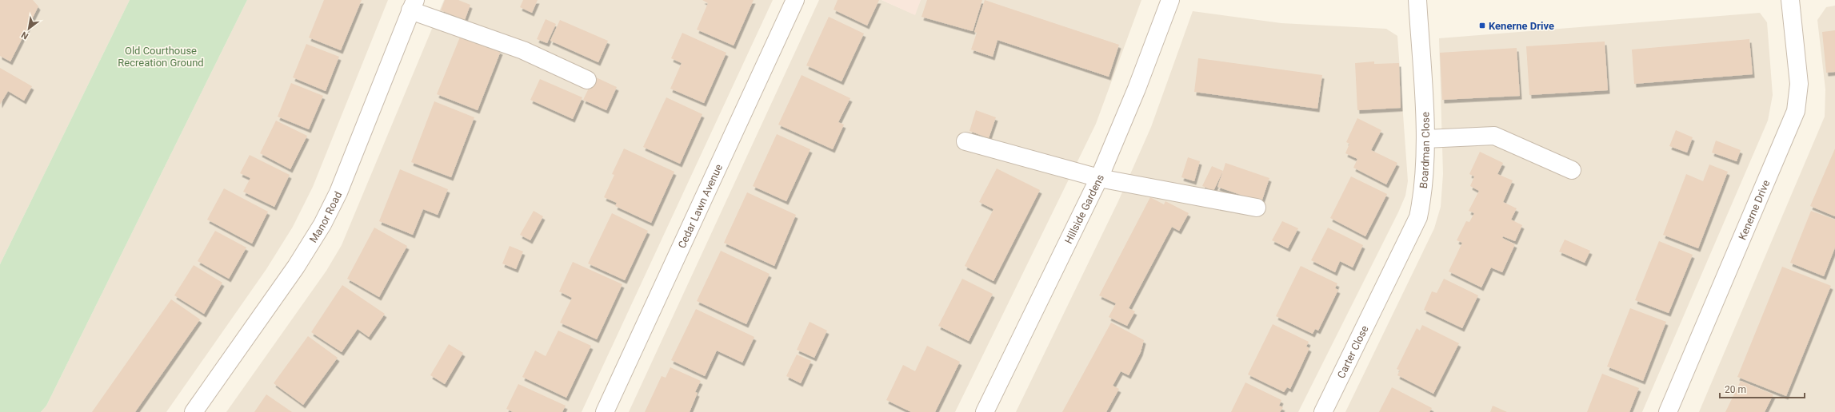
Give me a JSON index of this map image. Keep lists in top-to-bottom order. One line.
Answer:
{"streets":{"street":["Boardman Close","Cedar Lawn Avenue","Hillside Gardens","Kenerne Drive","Manor Road","Carter Close"]},"crossings":[["Boardman Close","Carter Close"]],"parks":["Old Courthouse Recreation Ground"],"places":{"transit":["Kenerne Drive"]},"scale_bar":"20 m","north":"bottom left"}
